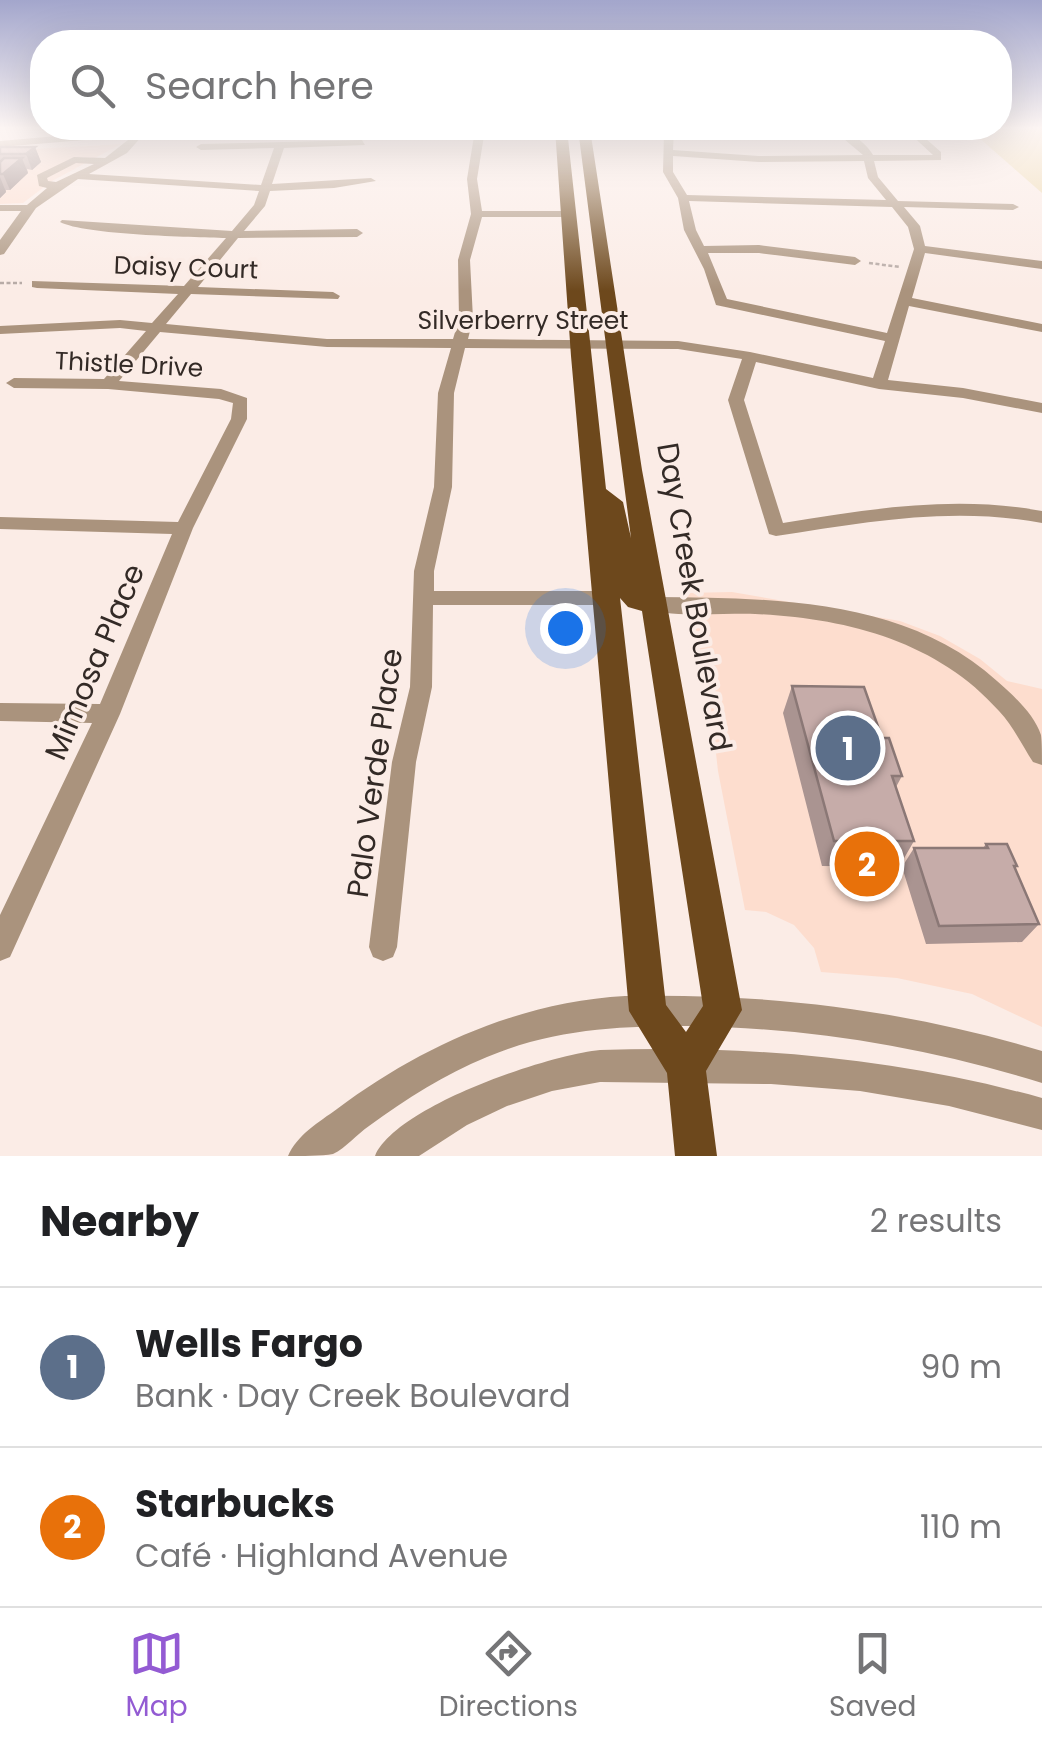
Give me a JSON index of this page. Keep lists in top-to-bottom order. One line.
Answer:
{"streets":{"main road":["Day Creek Boulevard"],"street":["Daisy Court","Silverberry Street","Thistle Drive","Mimosa Place","Palo Verde Place"]},"crossings":[["Silverberry Street","Day Creek Boulevard"],["Silverberry Street","Palo Verde Place"],["Thistle Drive","Mimosa Place"]],"page":{"search":"Search here","pins":["1","2"],"heading":["Nearby","2 results"],"list":[{"mark":"1","name":"Wells Fargo","note":"Bank · Day Creek Boulevard","value":"90 m"},{"mark":"2","name":"Starbucks","note":"Café · Highland Avenue","value":"110 m"}],"nav":["Map","Directions","Saved"]}}
